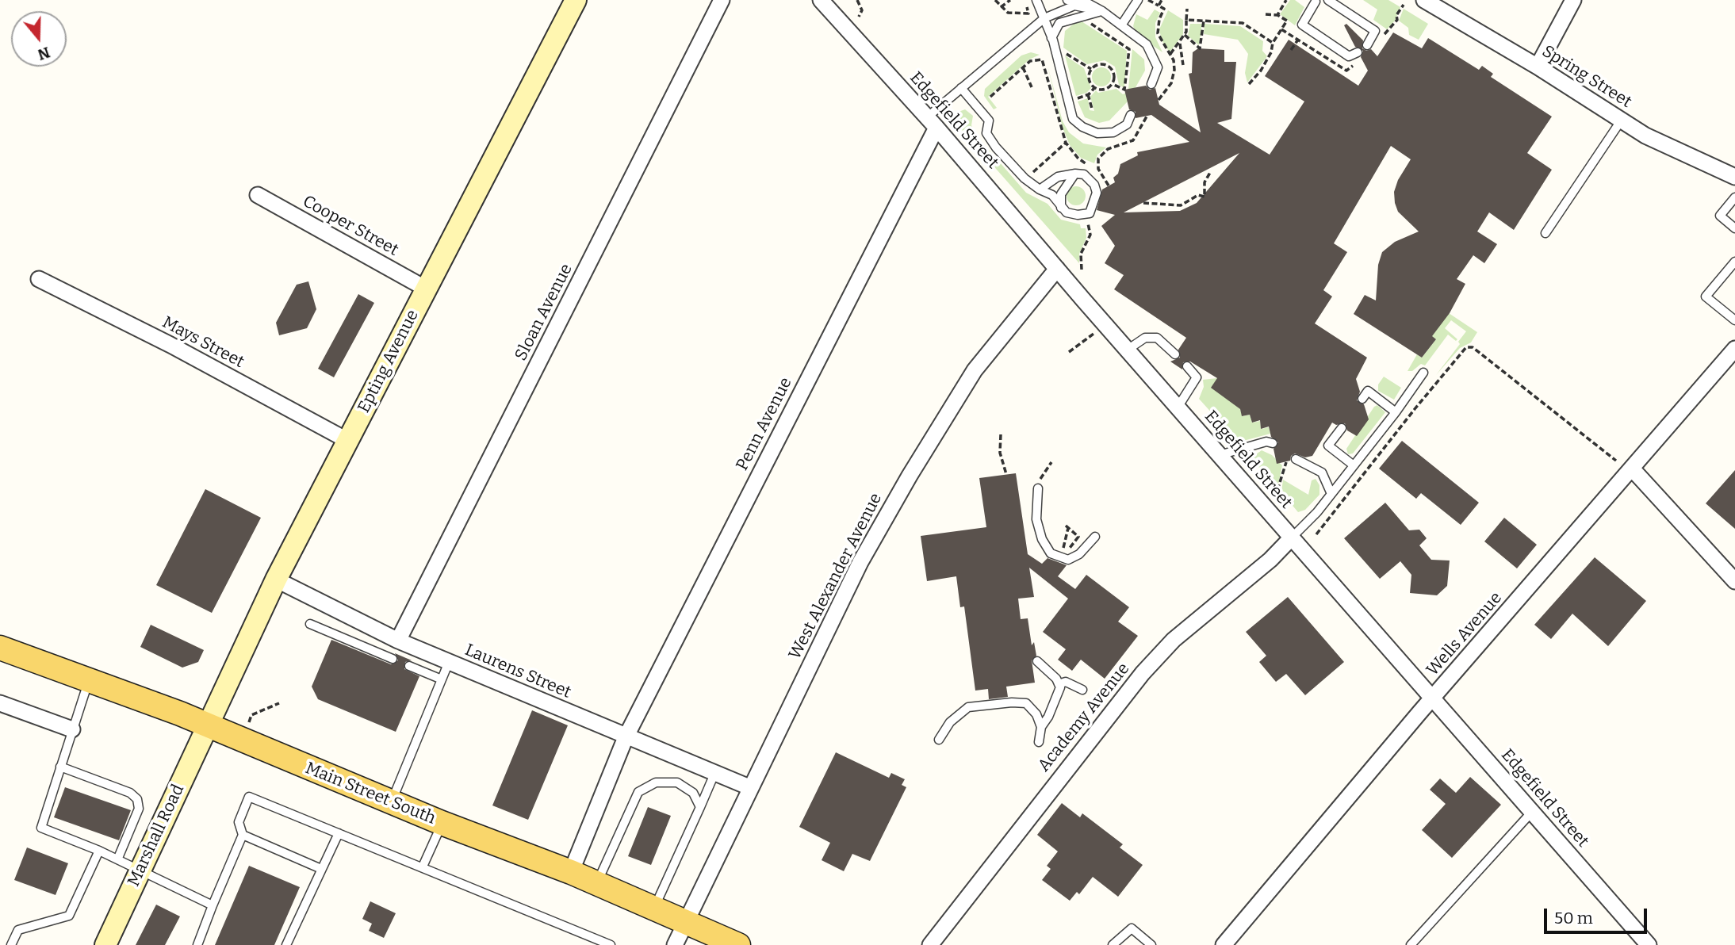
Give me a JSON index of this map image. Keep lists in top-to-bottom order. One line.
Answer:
{"streets":{"main road":["Main Street South"],"street":["Spring Street","Edgefield Street","Cooper Street","Sloan Avenue","Mays Street","Epting Avenue","Penn Avenue","West Alexander Avenue","Wells Avenue","Laurens Street","Academy Avenue","Marshall Road"]},"crossings":[["Edgefield Street","Penn Avenue"],["Edgefield Street","West Alexander Avenue"],["Edgefield Street","Wells Avenue"],["Edgefield Street","Academy Avenue"],["Cooper Street","Epting Avenue"],["Sloan Avenue","Laurens Street"],["Mays Street","Epting Avenue"],["Epting Avenue","Laurens Street"],["Epting Avenue","Main Street South"],["Epting Avenue","Marshall Road"],["Penn Avenue","Laurens Street"],["Penn Avenue","Main Street South"],["West Alexander Avenue","Laurens Street"],["West Alexander Avenue","Main Street South"],["Main Street South","Marshall Road"]],"scale_bar":"50 m","north":"bottom"}
